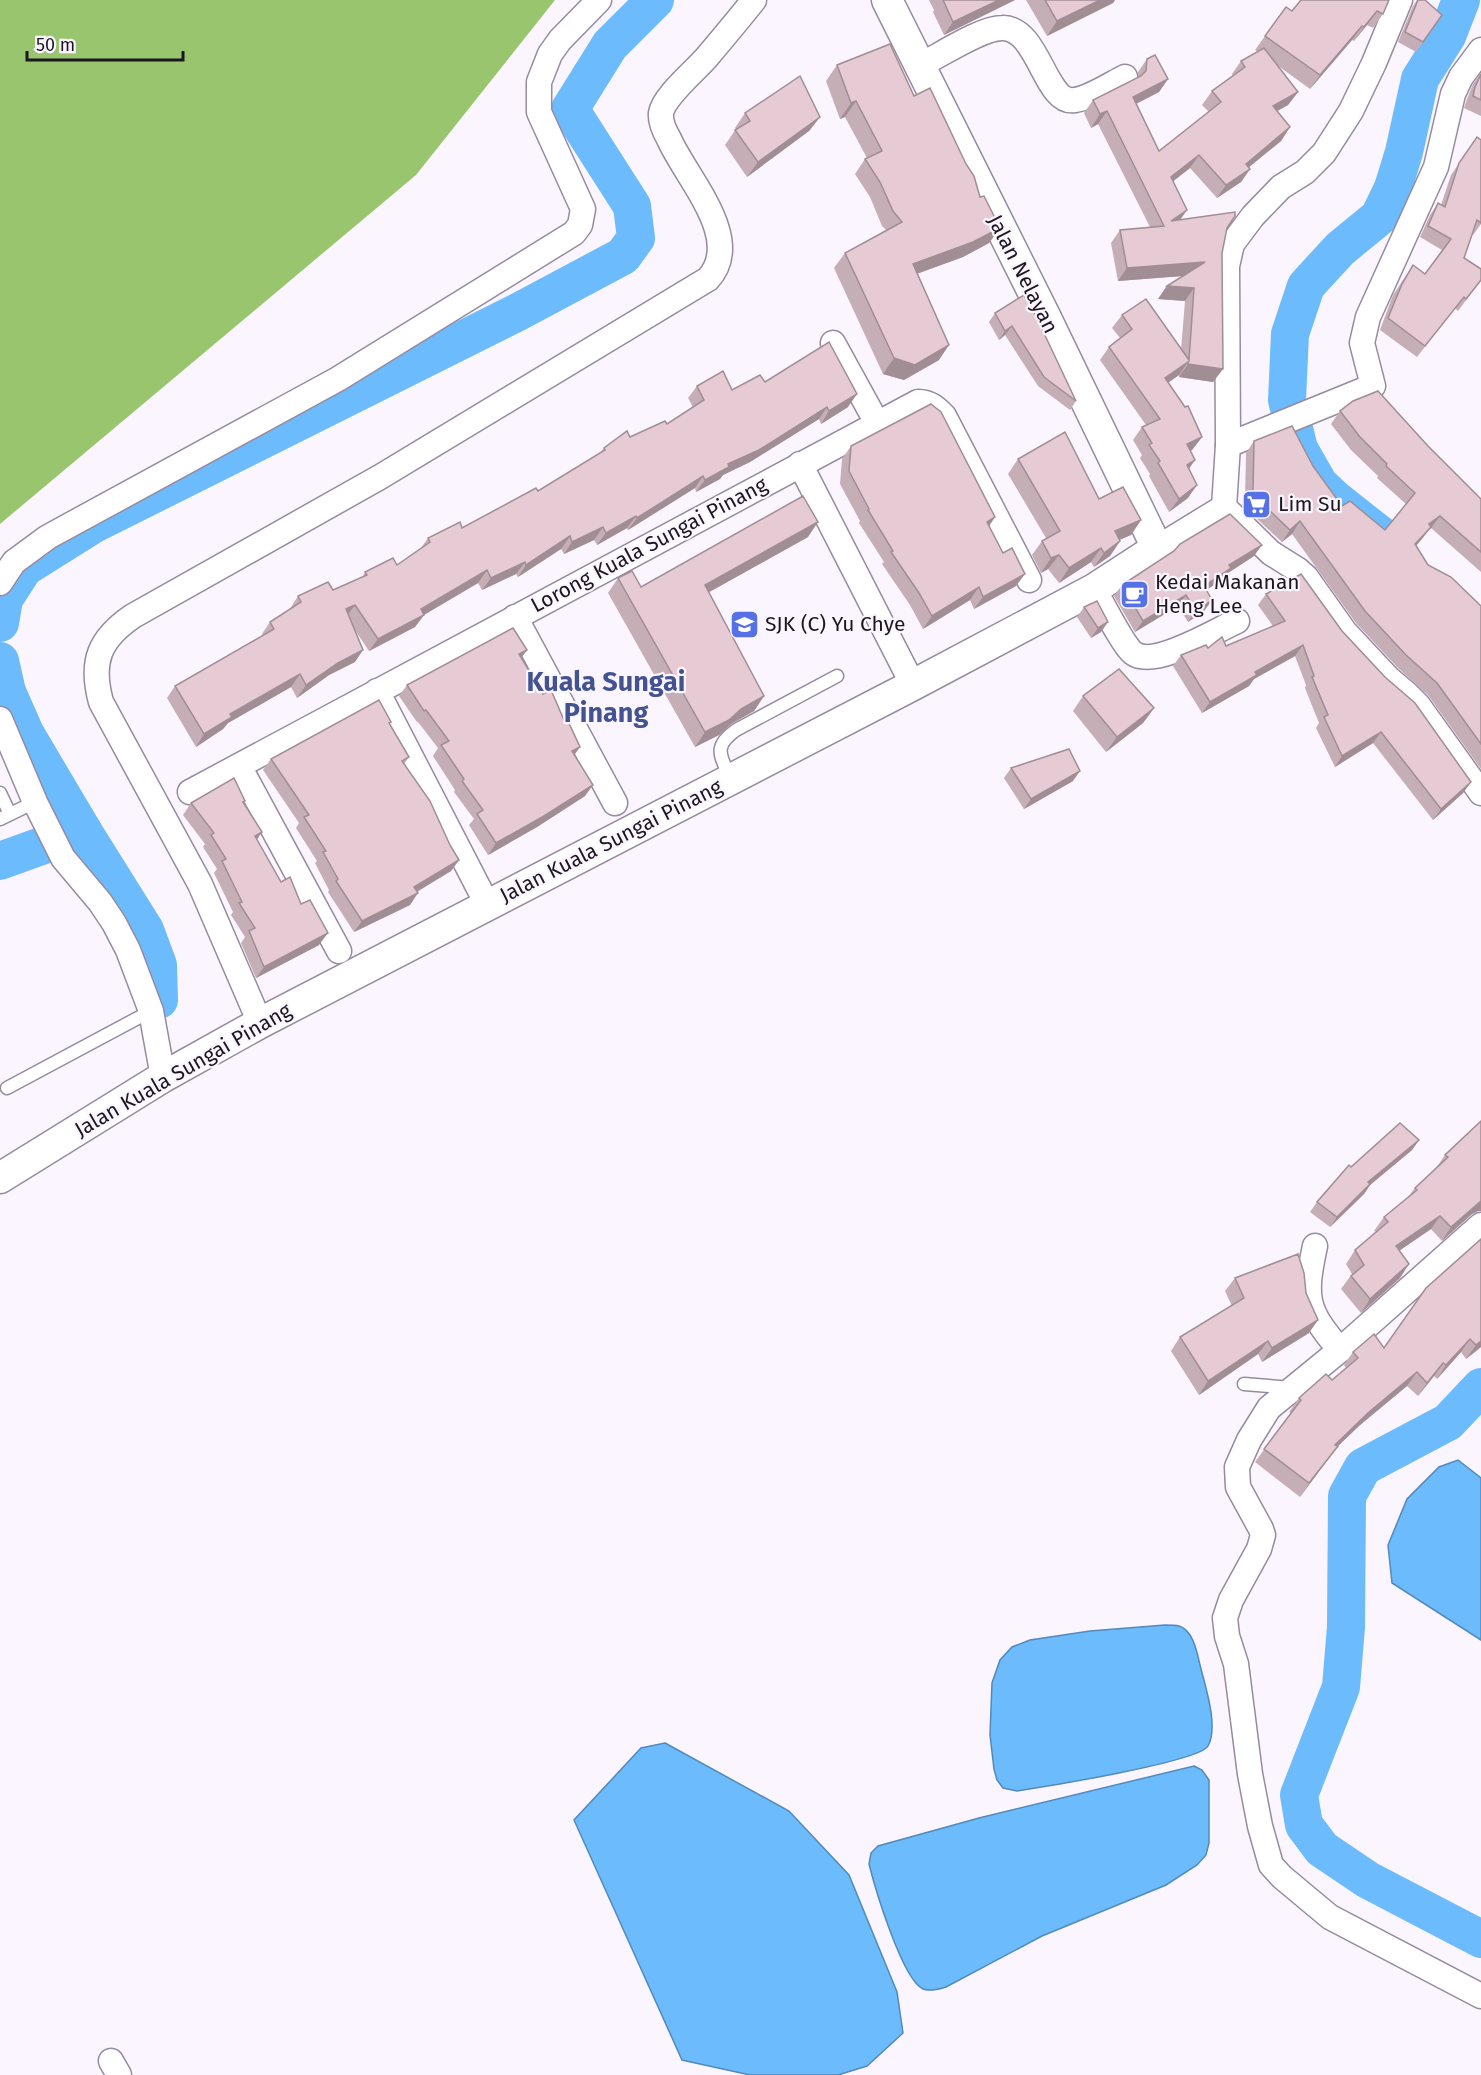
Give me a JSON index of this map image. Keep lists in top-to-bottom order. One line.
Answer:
{"streets":{"street":["Jalan Nelayan","Lorong Kuala Sungai Pinang","Jalan Kuala Sungai Pinang"]},"crossings":[["Jalan Nelayan","Jalan Kuala Sungai Pinang"]],"districts":["Kuala Sungai Pinang"],"places":{"supermarket":["Lim Su"],"cafe":["Kedai Makanan Heng Lee"],"school or university":["SJK (C) Yu Chye"]},"scale_bar":"50 m"}
